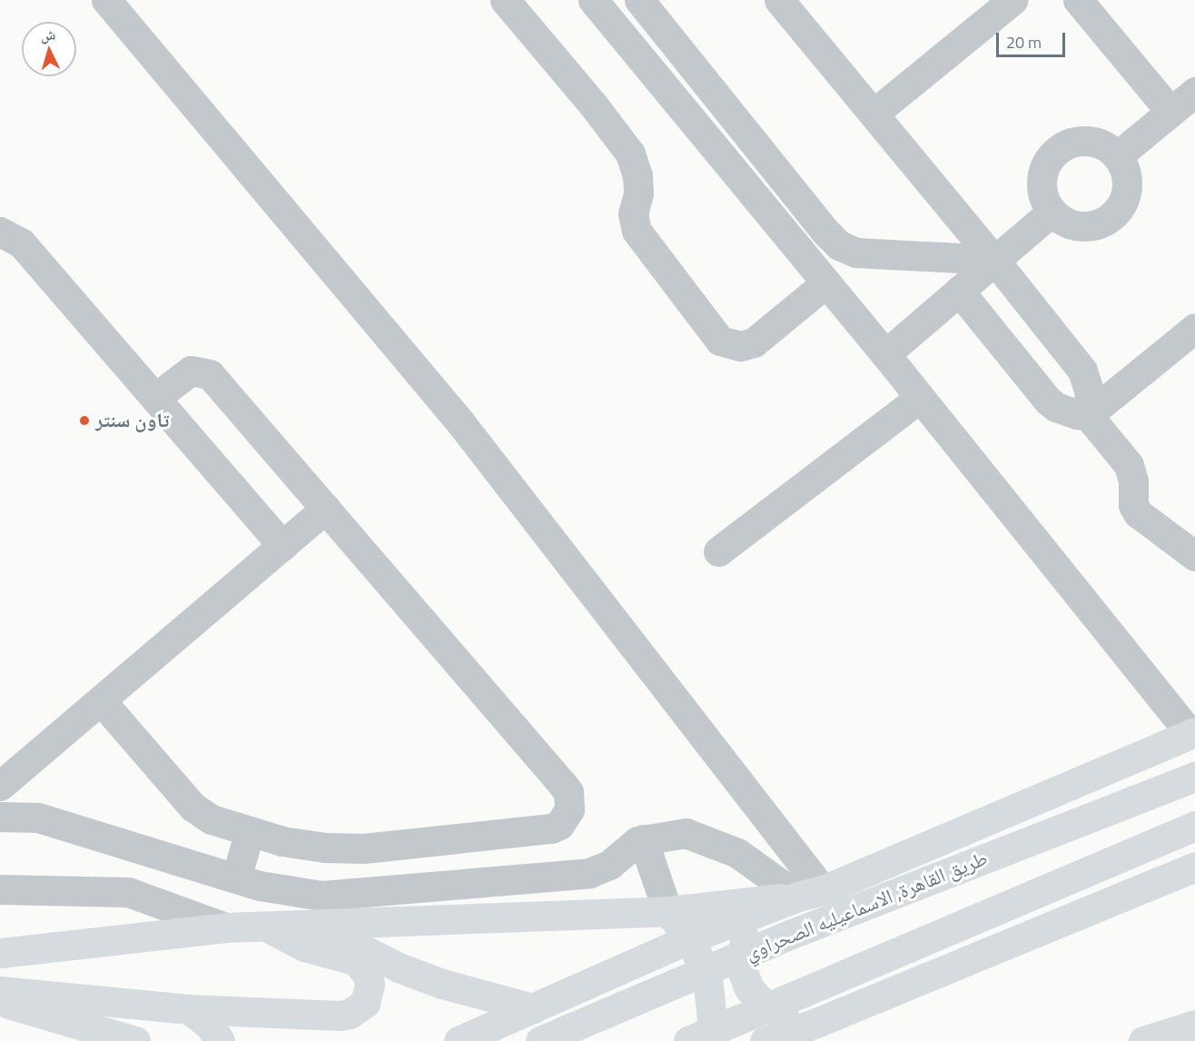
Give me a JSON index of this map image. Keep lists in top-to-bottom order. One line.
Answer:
{"streets":{"main road":["طريق القاهرة, الاسماعيليه الصحراوي"]},"places":["تاون سنتر"],"scale_bar":"20 m","north":"top"}
